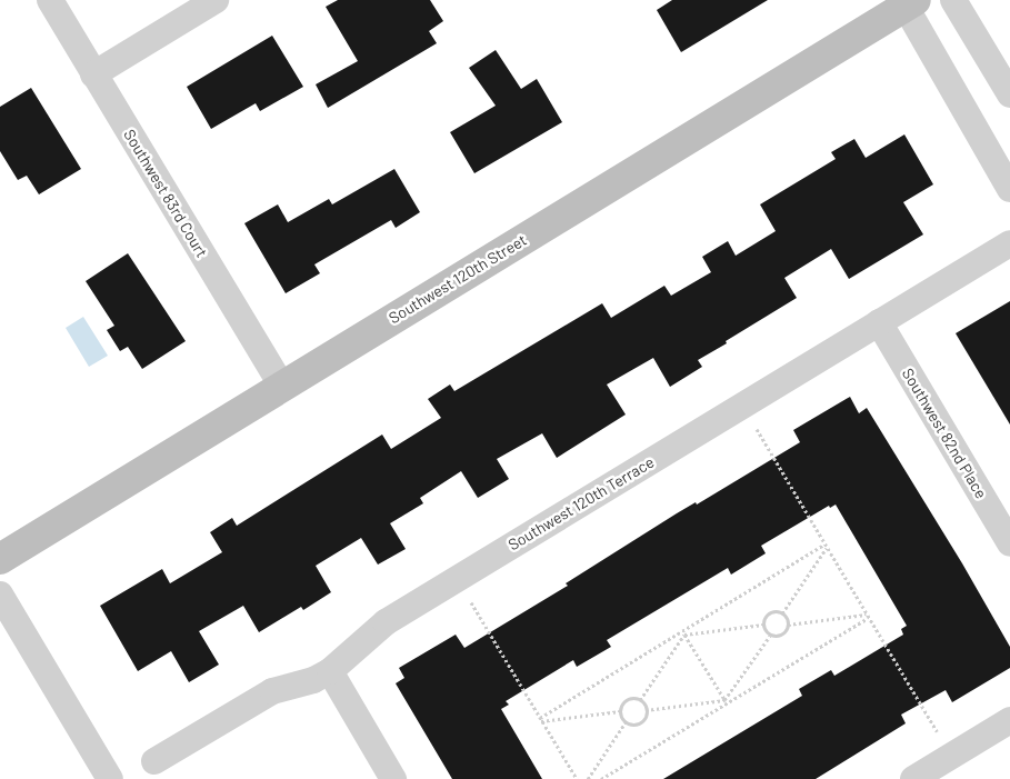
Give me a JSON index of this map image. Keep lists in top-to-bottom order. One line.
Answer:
{"streets":{"street":["Southwest 83rd Court","Southwest 120th Street","Southwest 82nd Place","Southwest 120th Terrace"]},"crossings":[["Southwest 83rd Court","Southwest 120th Street"],["Southwest 82nd Place","Southwest 120th Terrace"]]}
